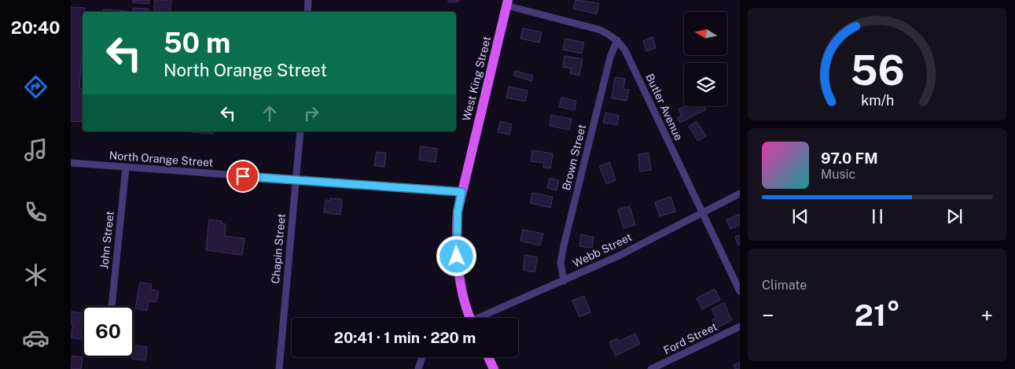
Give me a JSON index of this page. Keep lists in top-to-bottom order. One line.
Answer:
{"streets":{"main road":["West King Street"],"street":["Butler Avenue","Brown Street","North Orange Street","John Street","Chapin Street","Webb Street","Ford Street"]},"crossings":[["West King Street","Butler Avenue"],["West King Street","North Orange Street"],["Butler Avenue","Brown Street"],["Butler Avenue","Webb Street"],["Brown Street","Webb Street"],["North Orange Street","John Street"],["North Orange Street","Chapin Street"]],"north":"left","page":{"tabs":"20:40","turn":["50 m","North Orange Street"],"song":["97.0 FM","Music"],"tile":"Climate","heat":["−","21°","+"],"limit":"60","trip":"20:41 · 1 min · 220 m","gauge":["56","km/h"]}}
